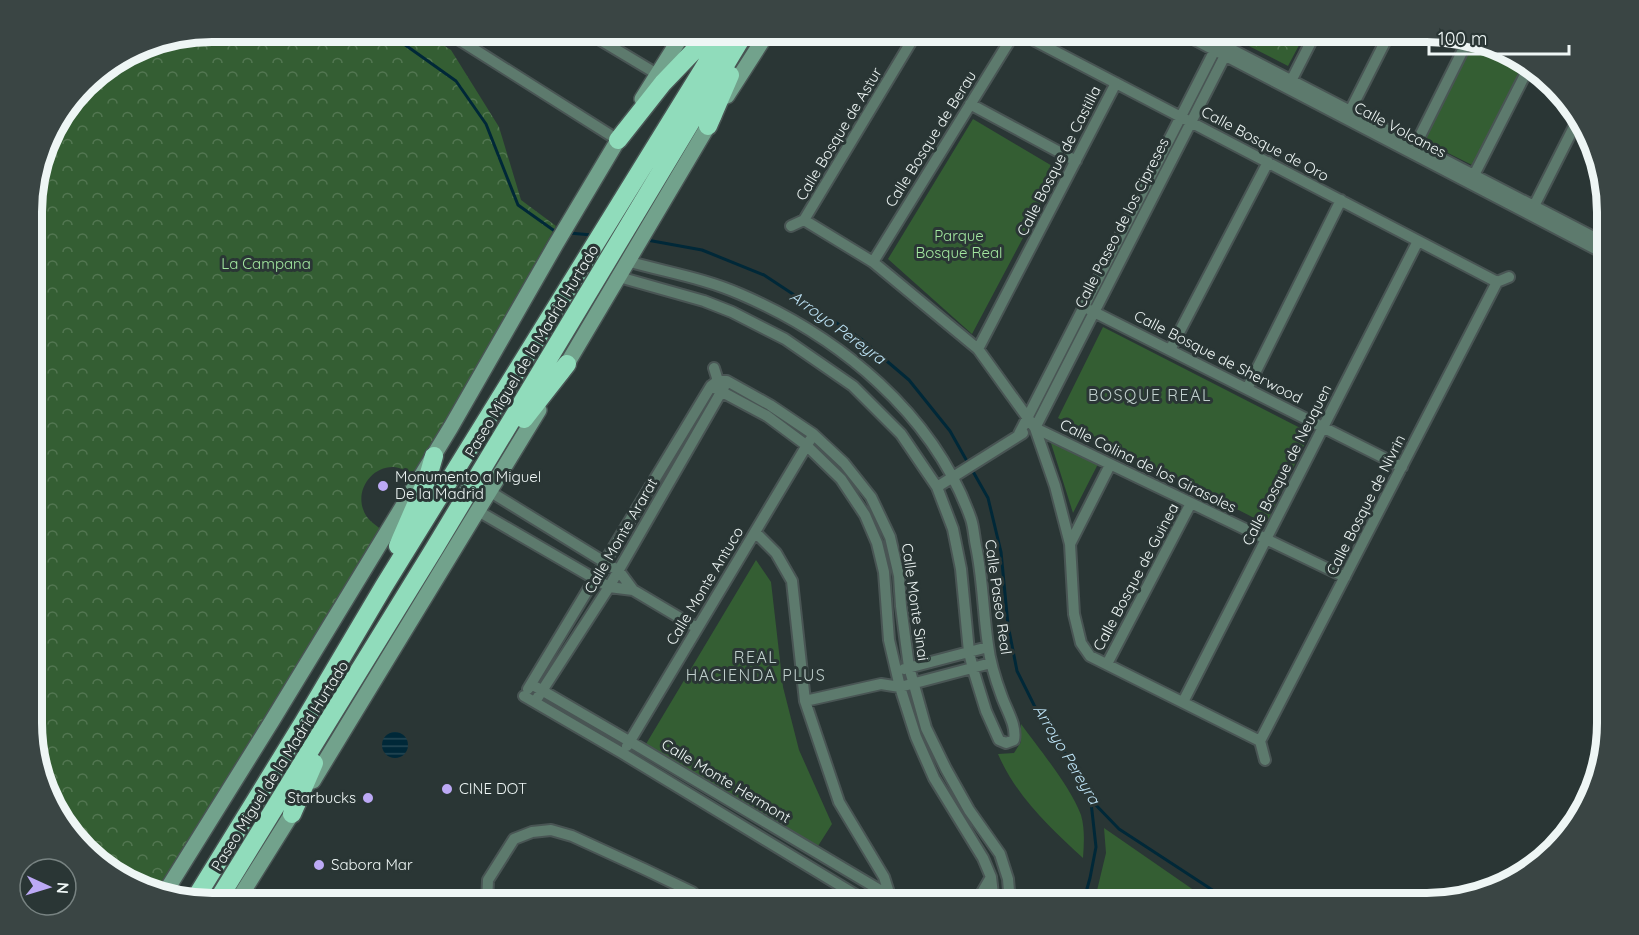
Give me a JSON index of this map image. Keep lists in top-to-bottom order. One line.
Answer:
{"streets":{"highway":["Paseo Miguel de la Madrid Hurtado"],"street":["Calle Volcanes","Calle Bosque de Astur","Calle Bosque de Berau","Calle Bosque de Oro","Calle Bosque de Castilla","Calle Paseo de los Cipreses","Calle Bosque de Sherwood","Calle Bosque de Neuquen","Calle Colina de los Girasoles","Calle Bosque de Nivrin","Calle Monte Ararat","Calle Bosque de Guinea","Calle Monte Antuco","Calle Paseo Real","Calle Monte Sinai","Calle Monte Hermont"]},"crossings":[["Calle Volcanes","Calle Paseo de los Cipreses"],["Calle Bosque de Oro","Calle Bosque de Castilla"],["Calle Bosque de Oro","Calle Paseo de los Cipreses"],["Calle Bosque de Oro","Calle Bosque de Neuquen"],["Calle Bosque de Oro","Calle Bosque de Nivrin"],["Calle Paseo de los Cipreses","Calle Bosque de Sherwood"],["Calle Paseo de los Cipreses","Calle Colina de los Girasoles"],["Calle Bosque de Sherwood","Calle Bosque de Neuquen"],["Calle Bosque de Sherwood","Calle Bosque de Nivrin"],["Calle Bosque de Neuquen","Calle Colina de los Girasoles"],["Calle Colina de los Girasoles","Calle Bosque de Nivrin"],["Calle Colina de los Girasoles","Calle Bosque de Guinea"],["Calle Monte Ararat","Calle Monte Sinai"],["Calle Monte Ararat","Calle Monte Hermont"],["Calle Monte Antuco","Calle Monte Sinai"],["Calle Monte Antuco","Calle Monte Hermont"]],"districts":["BOSQUE REAL","REAL HACIENDA PLUS"],"water":["Arroyo Pereyra"],"parks":["Parque Bosque Real","La Campana"],"places":["Monumento a Miguel De la Madrid","CINE DOT","Starbucks","Sabora Mar"],"scale_bar":"100 m","north":"right"}
